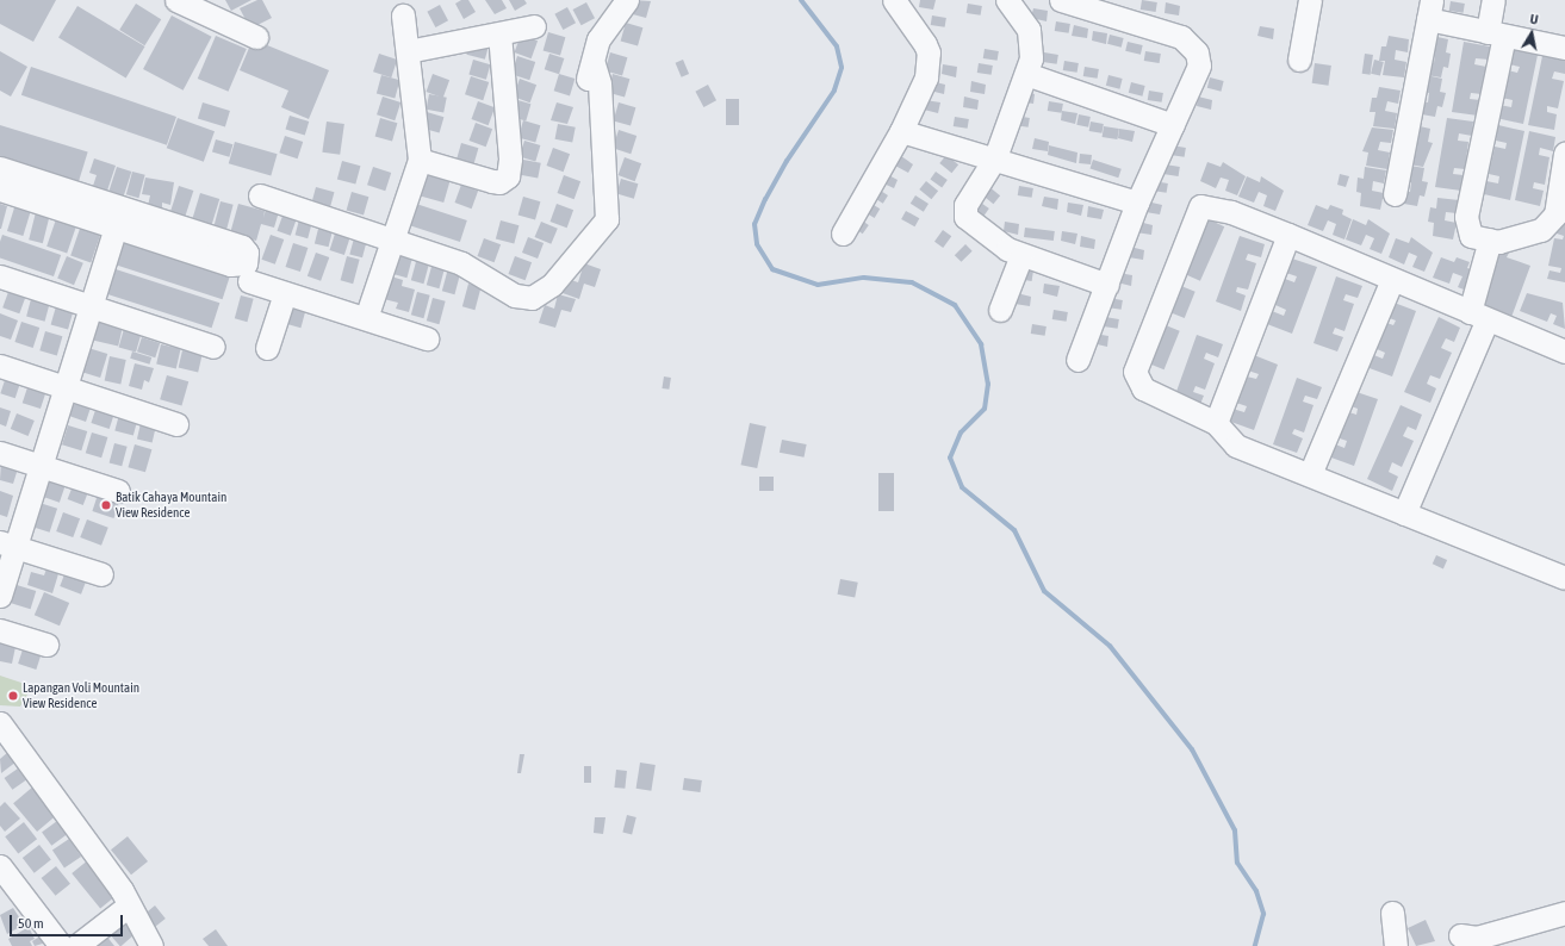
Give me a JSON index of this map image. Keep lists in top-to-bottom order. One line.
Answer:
{"places":["Batik Cahaya Mountain View Residence","Lapangan Voli Mountain View Residence"],"scale_bar":"50 m","north":"top"}
